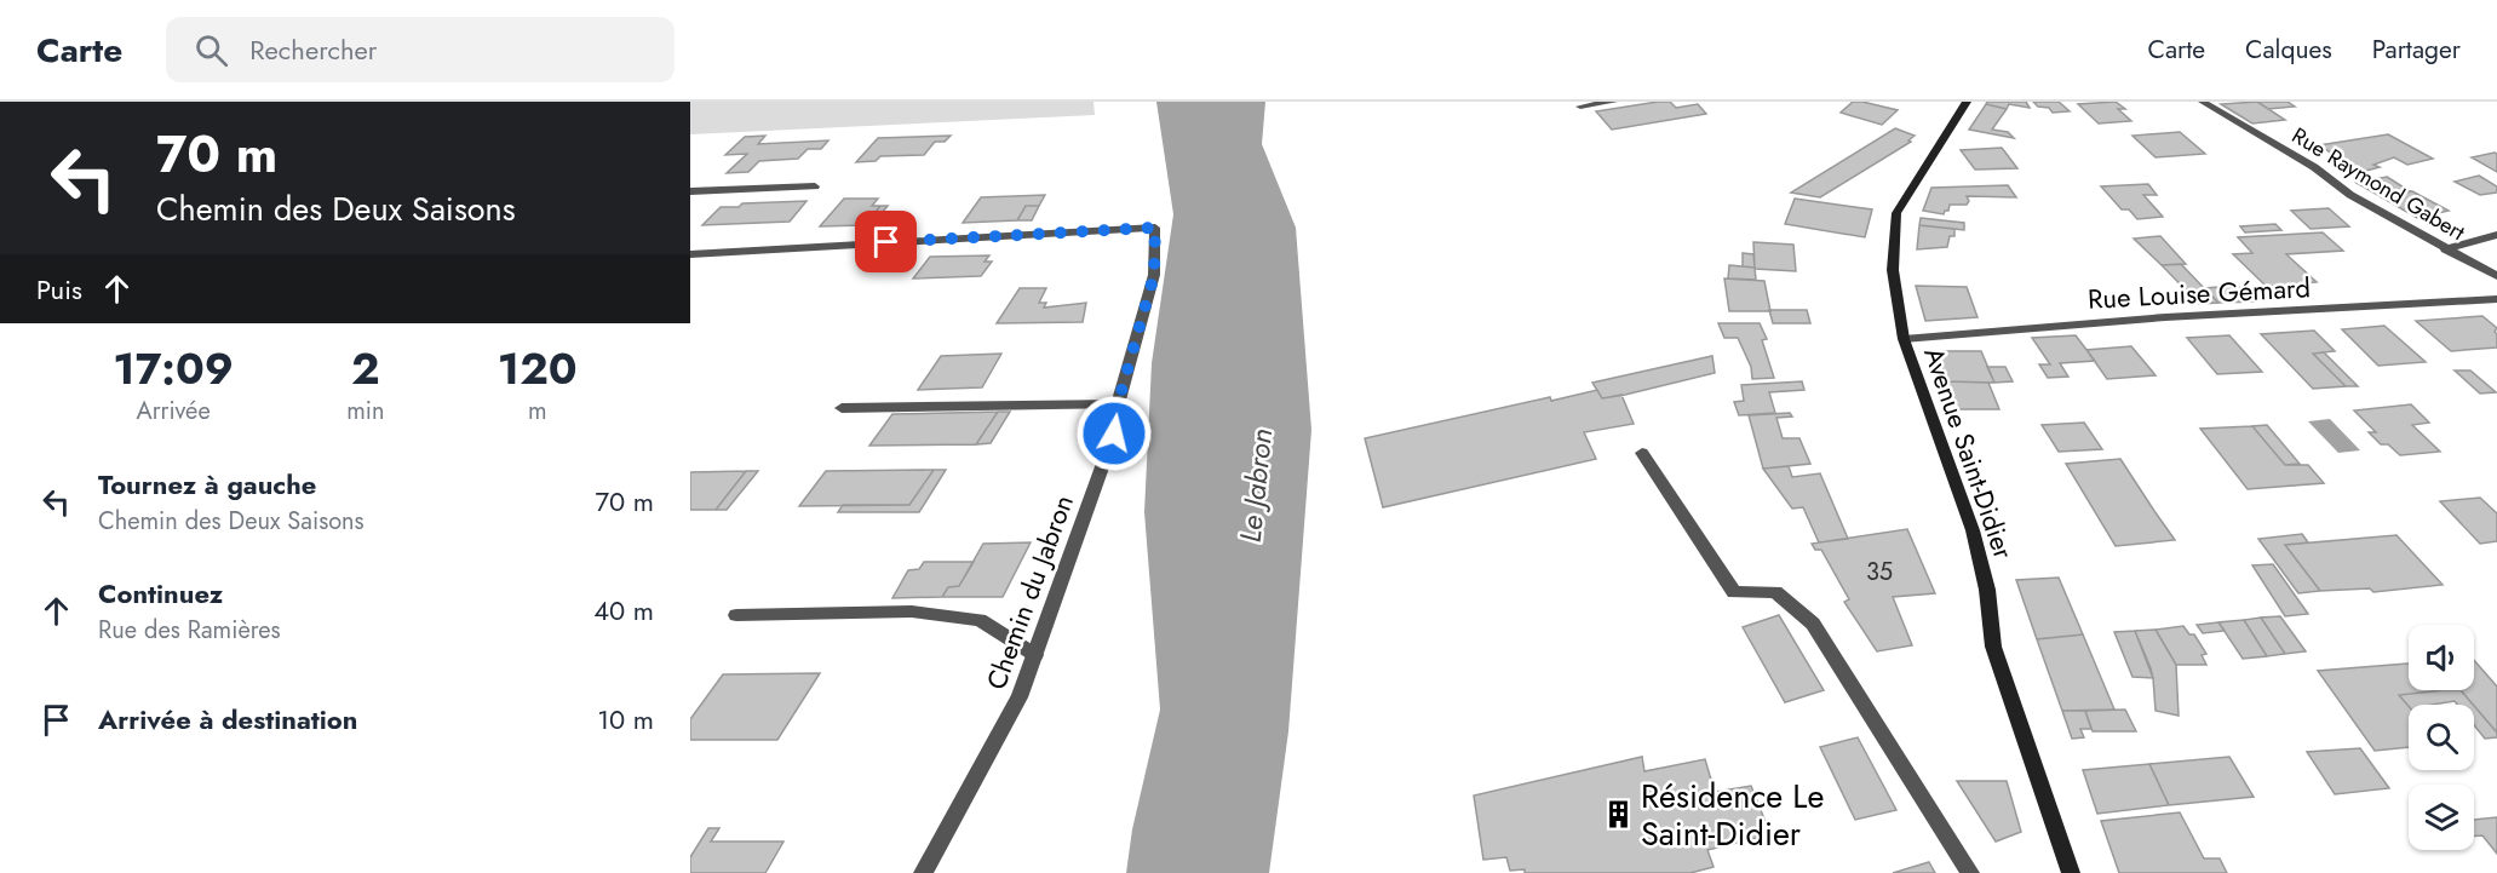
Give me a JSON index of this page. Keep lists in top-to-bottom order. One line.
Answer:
{"streets":{"street":["Rue Raymond Gabert","Rue Louise Gémard","Avenue Saint-Didier","Chemin du Jabron"]},"crossings":[["Rue Louise Gémard","Avenue Saint-Didier"]],"water":["Le Jabron"],"places":{"building":["Résidence Le Saint-Didier"]},"house_numbers":["35"],"page":{"header":"Carte","search":"Rechercher","nav":["Carte","Calques","Partager"],"turn":["70 m","Chemin des Deux Saisons"],"then":"Puis","eta":["17:09","Arrivée","2","min","120","m"],"list":[{"name":"Tournez à gauche","note":"Chemin des Deux Saisons","value":"70 m"},{"name":"Continuez","note":"Rue des Ramières","value":"40 m"},{"name":"Arrivée à destination","value":"10 m"}]}}
